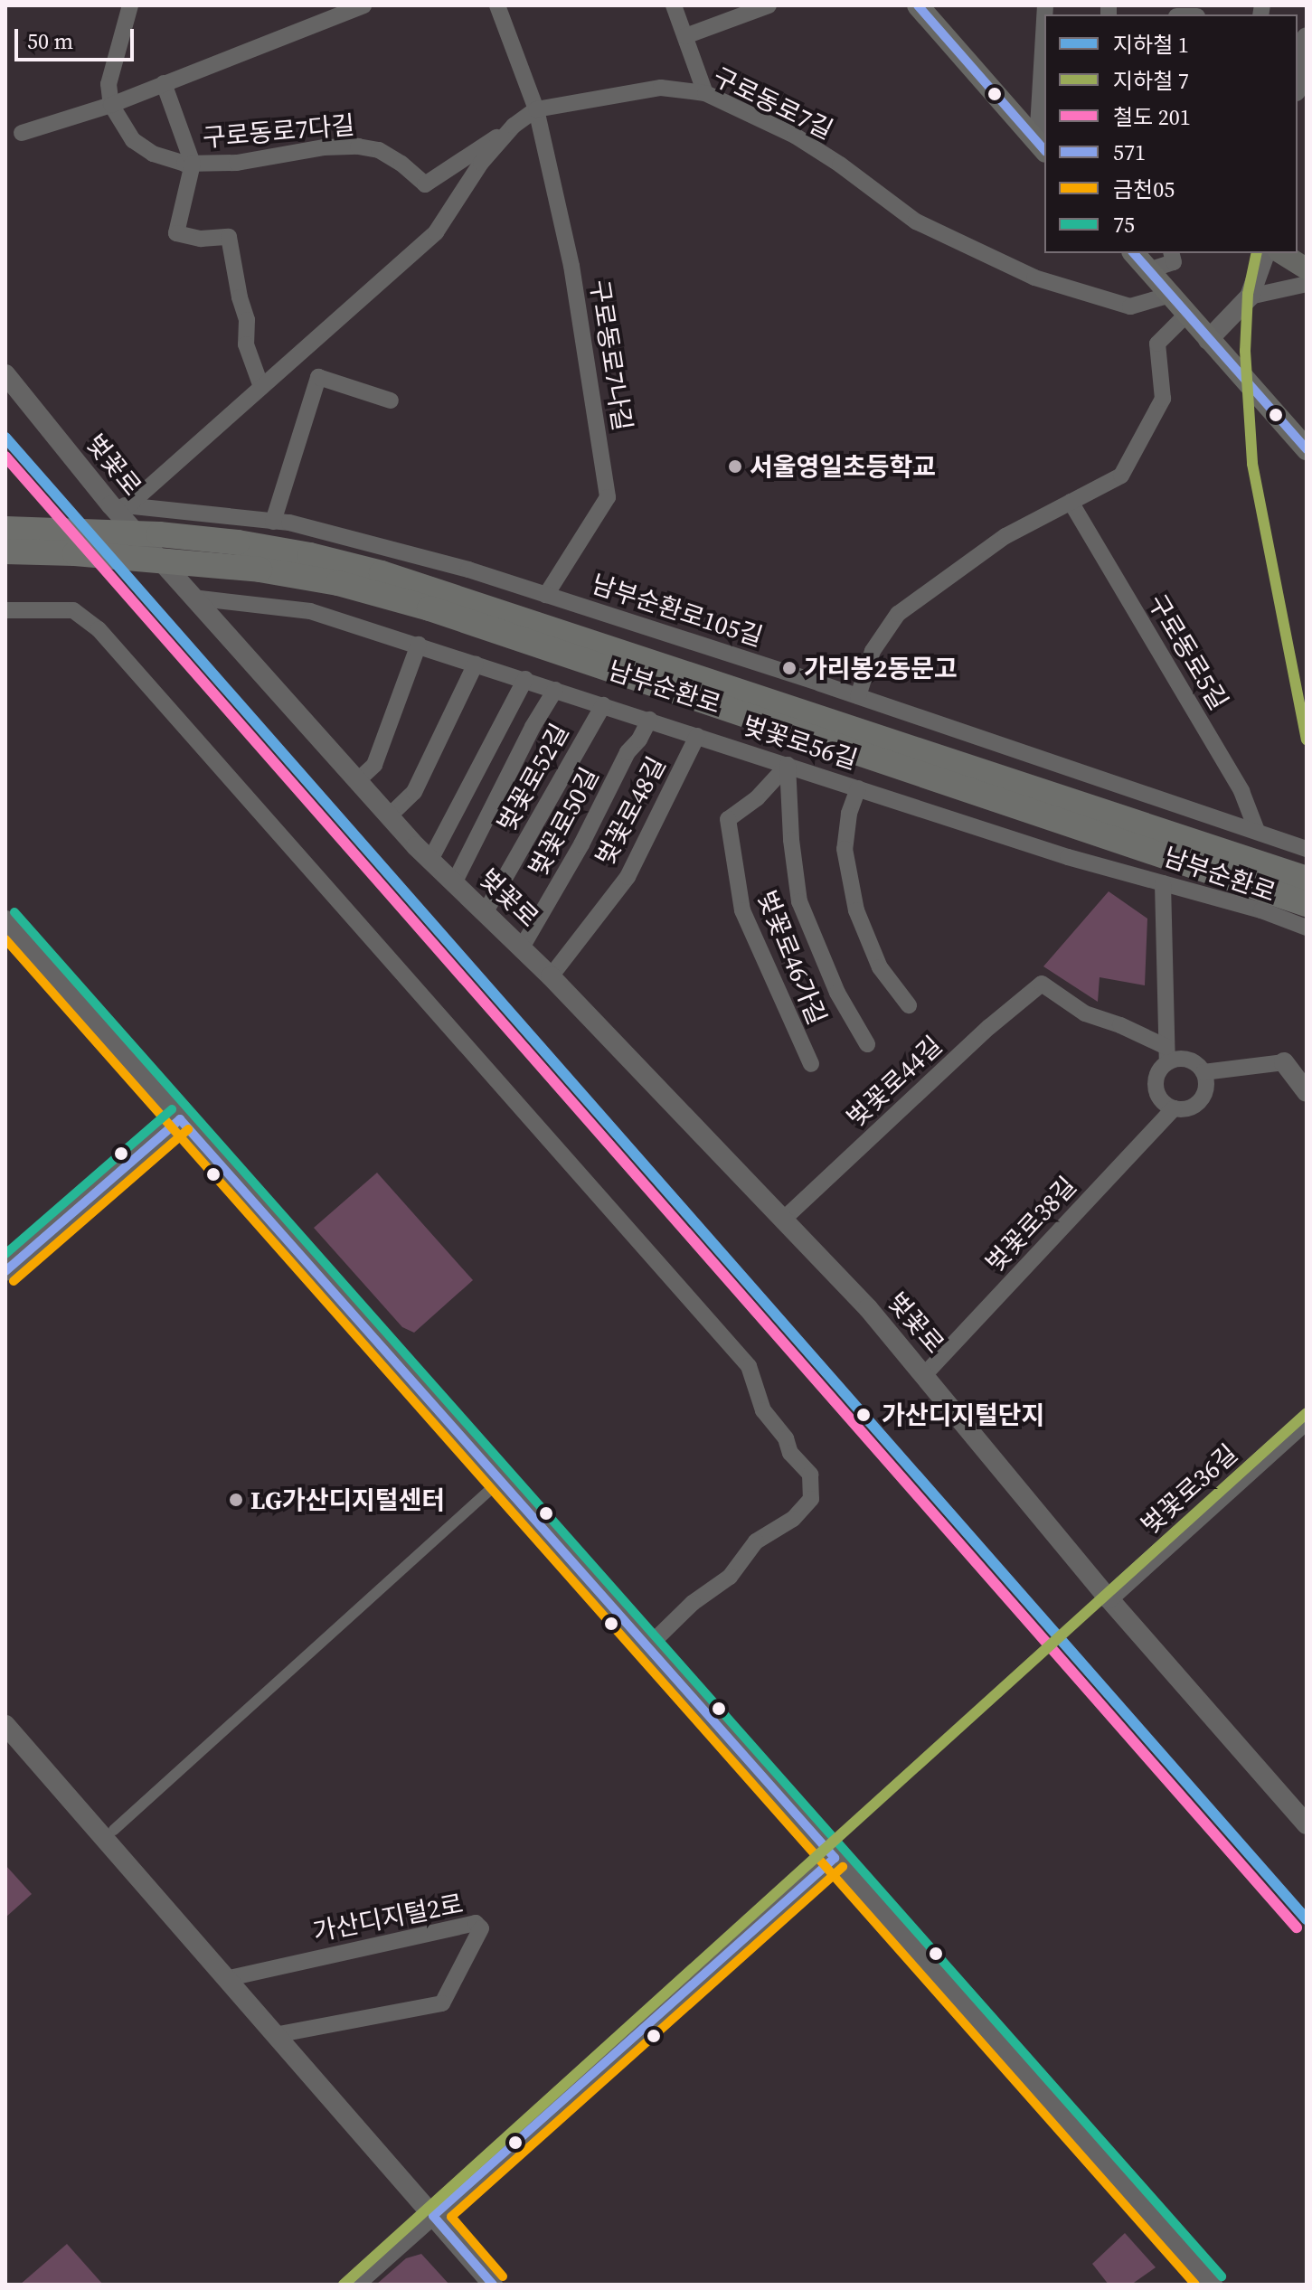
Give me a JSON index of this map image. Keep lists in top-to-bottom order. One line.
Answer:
{"streets":{"main road":["남부순환로"],"street":["구로동로7길","구로동로7다길","구로동로7나길","벚꽃로","남부순환로105길","구로동로5길","벚꽃로56길","벚꽃로52길","벚꽃로48길","벚꽃로50길","벚꽃로46가길","벚꽃로44길","벚꽃로38길","벚꽃로36길","가산디지털2로"]},"crossings":[["구로동로7길","구로동로7다길"],["구로동로7길","구로동로7나길"],["구로동로7길","벚꽃로"],["구로동로7길","남부순환로105길"],["구로동로7나길","남부순환로105길"],["벚꽃로","남부순환로105길"],["벚꽃로","벚꽃로56길"],["벚꽃로","벚꽃로52길"],["벚꽃로","벚꽃로48길"],["벚꽃로","벚꽃로50길"],["벚꽃로","벚꽃로44길"],["벚꽃로","벚꽃로38길"],["벚꽃로","벚꽃로36길"],["남부순환로105길","구로동로5길"],["벚꽃로56길","벚꽃로52길"],["벚꽃로56길","벚꽃로48길"],["벚꽃로56길","벚꽃로50길"],["벚꽃로56길","벚꽃로46가길"],["벚꽃로44길","벚꽃로38길"]],"places":["서울영일초등학교","가리봉2동문고","가산디지털단지","LG가산디지털센터"],"lines":["transit line 571","metro line 7","metro line 1","rail line 201","transit line 75","transit line 금천05"],"legend":["지하철 1","지하철 7","철도 201","571","금천05","75"],"scale_bar":"50 m"}
